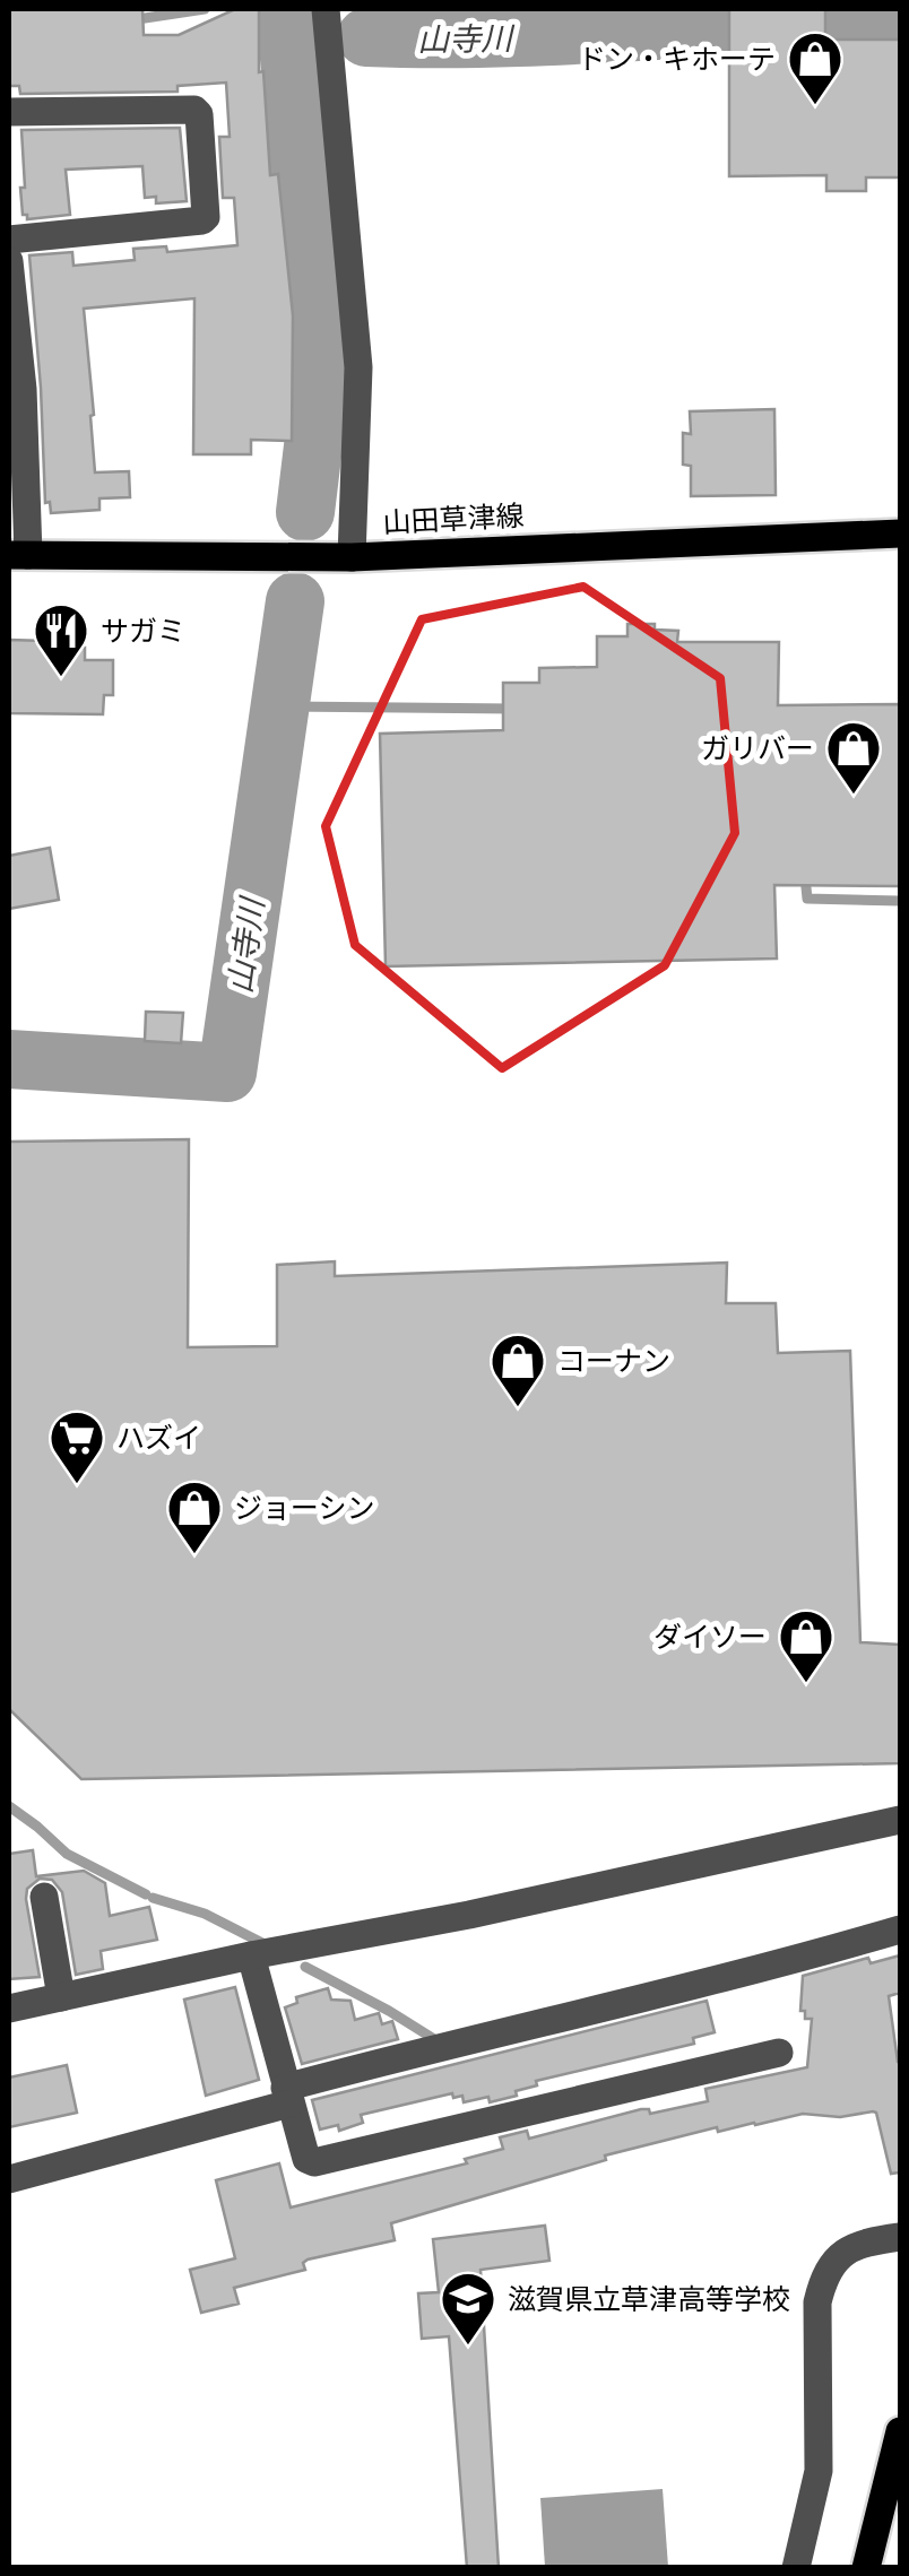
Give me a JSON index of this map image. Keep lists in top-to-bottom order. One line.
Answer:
{"streets":{"main road":["山田草津線"]},"water":["山寺川"],"places":{"shop":["ドン・キホーテ","ガリバー","コーナン","ジョーシン","ダイソー"],"restaurant":["サガミ"],"supermarket":["ハズイ"],"school or university":["滋賀県立草津高等学校"]}}
